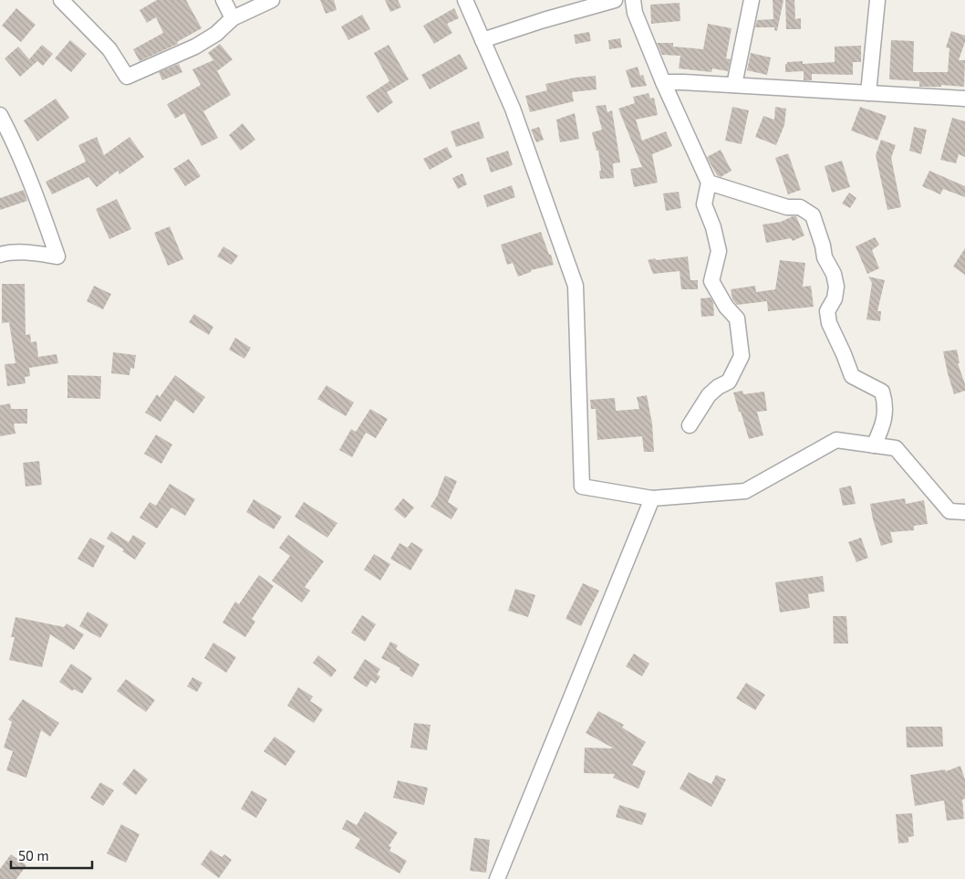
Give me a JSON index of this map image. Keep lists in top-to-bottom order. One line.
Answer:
{"scale_bar":"50 m"}
